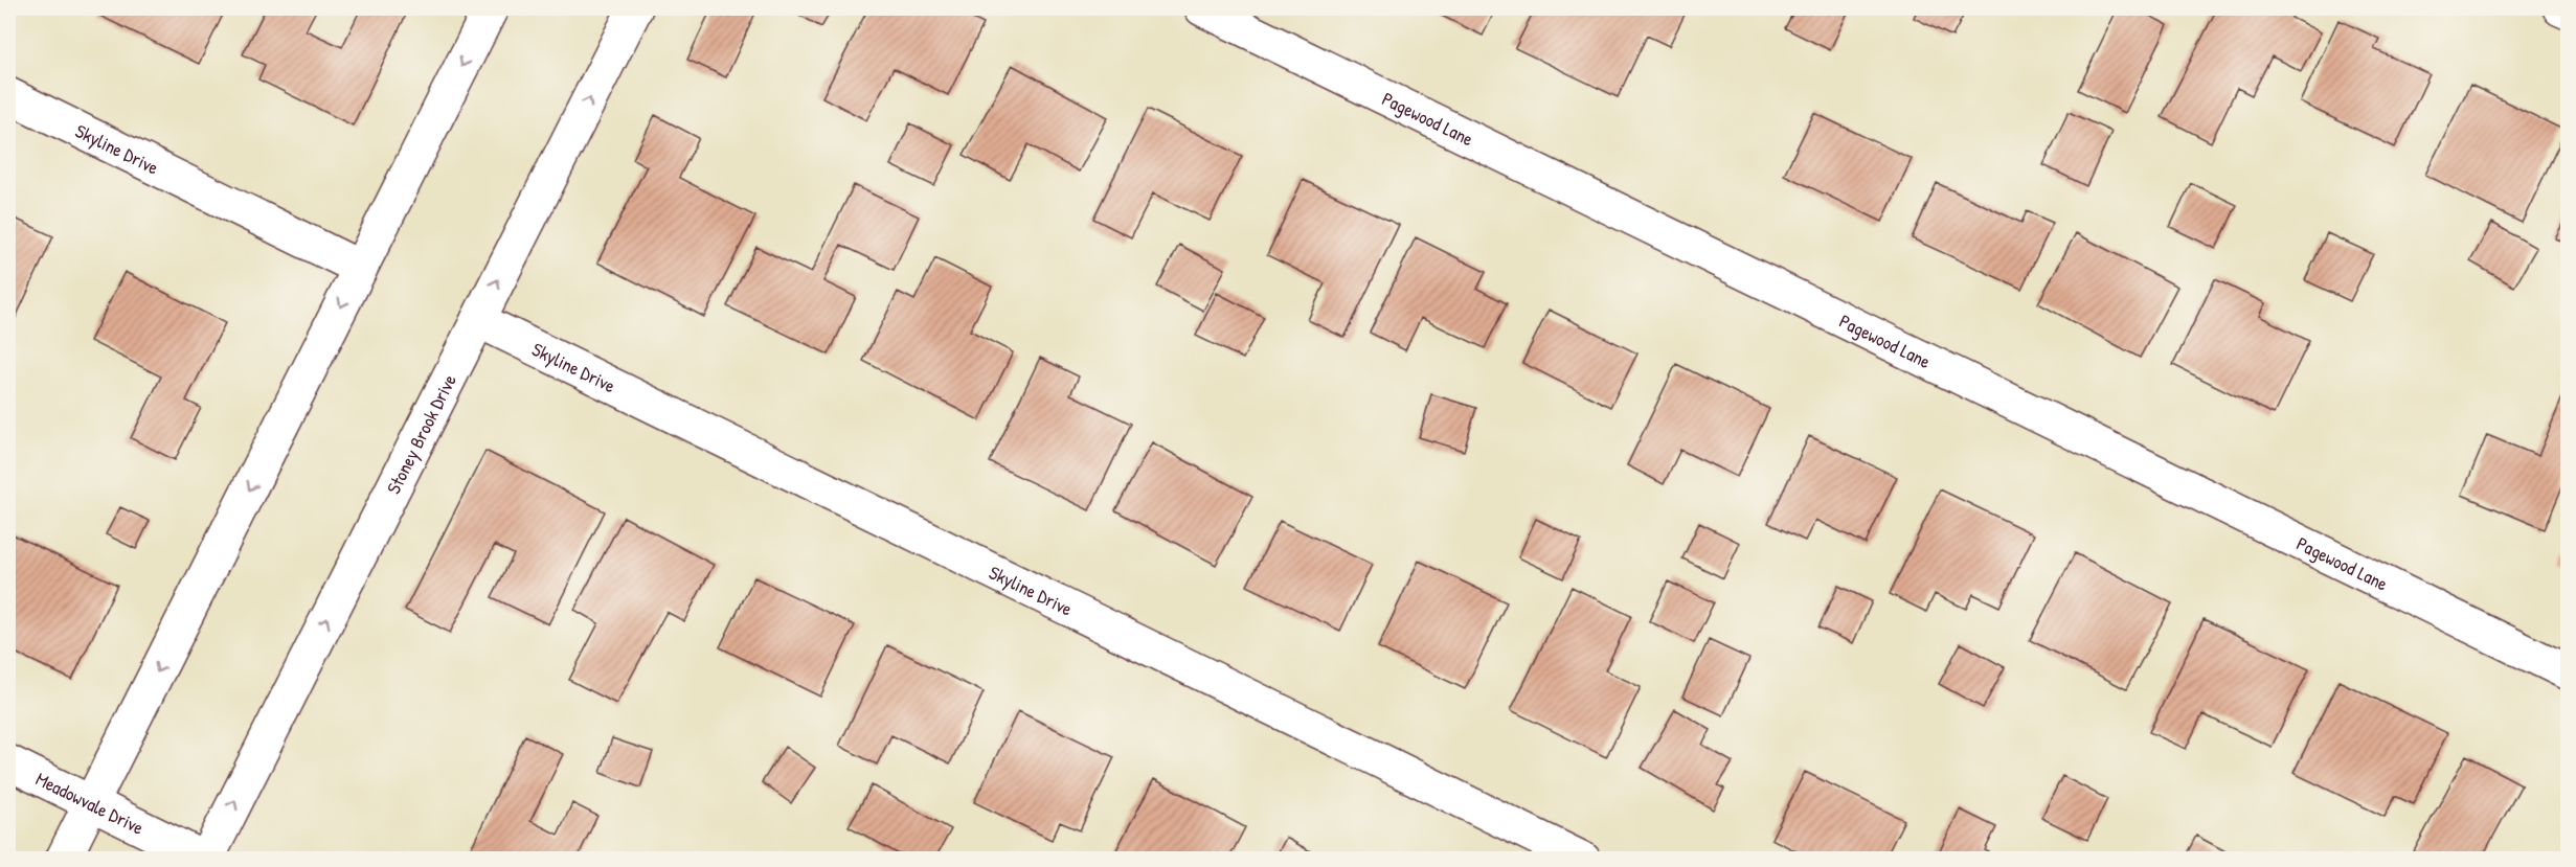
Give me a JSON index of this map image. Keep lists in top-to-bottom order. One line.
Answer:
{"streets":{"street":["Pagewood Lane","Skyline Drive","Stoney Brook Drive","Meadowvale Drive"]},"crossings":[["Skyline Drive","Stoney Brook Drive"],["Stoney Brook Drive","Meadowvale Drive"]]}
